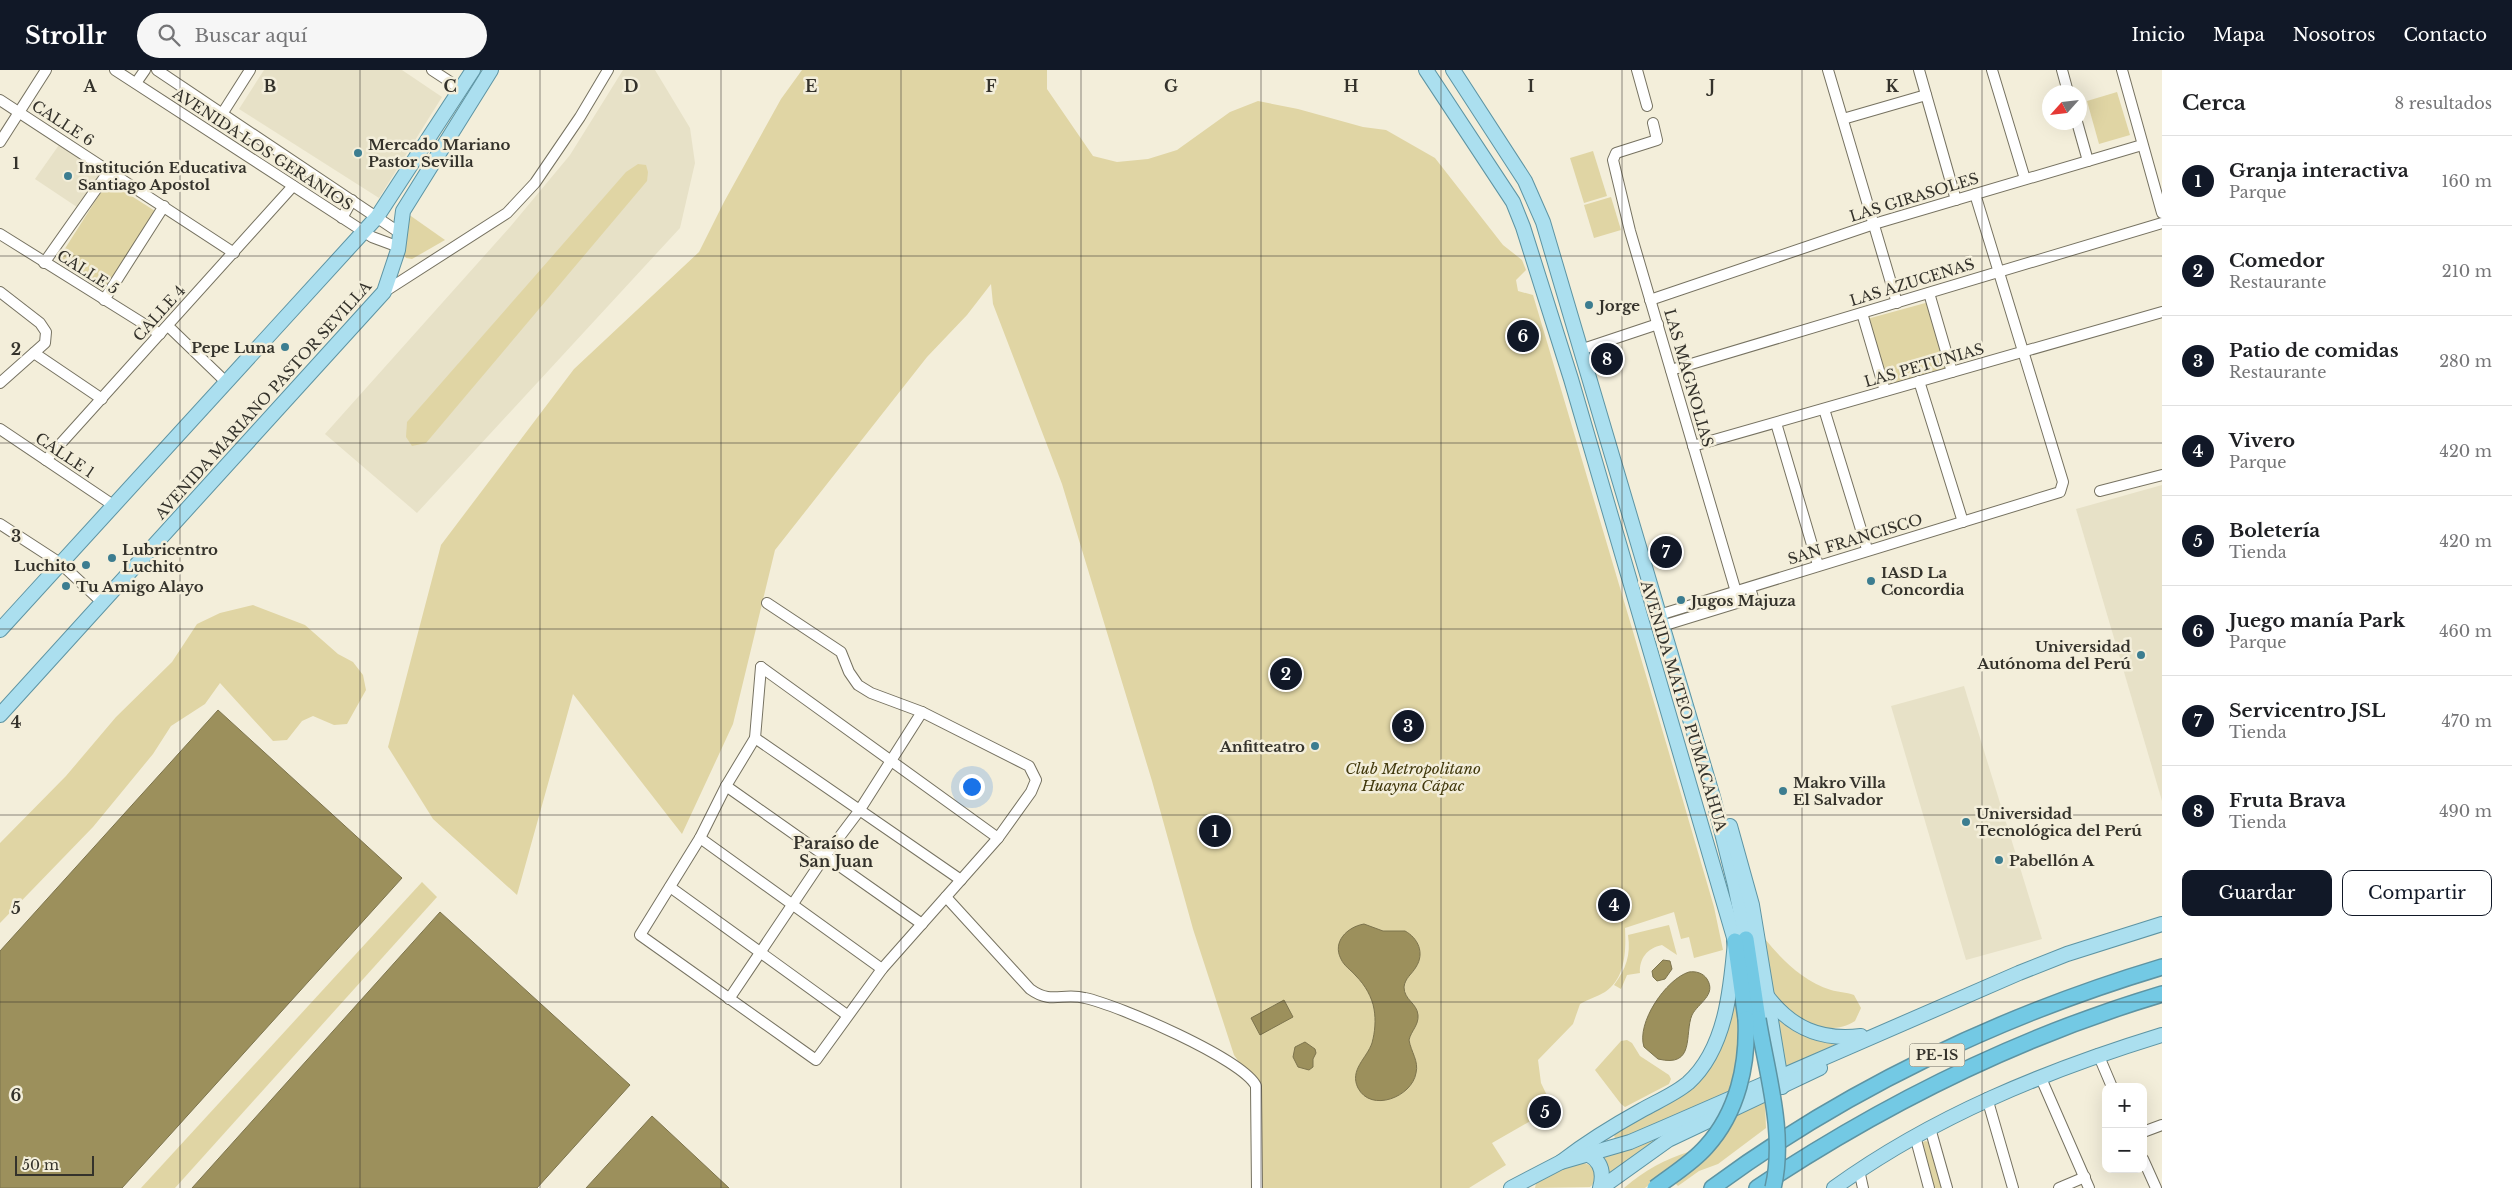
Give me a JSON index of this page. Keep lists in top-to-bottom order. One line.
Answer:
{"streets":{"highway":["PE-1S"],"main road":["AVENIDA MARIANO PASTOR SEVILLA","AVENIDA MATEO PUMACAHUA"],"street":["CALLE 6","AVENIDA LOS GERANIOS","LAS GIRASOLES","CALLE 5","LAS AZUCENAS","CALLE 4","LAS PETUNIAS","LAS MAGNOLIAS","CALLE 1","SAN FRANCISCO"]},"crossings":[["CALLE 6","CALLE 4"],["AVENIDA LOS GERANIOS","CALLE 4"],["AVENIDA LOS GERANIOS","AVENIDA MARIANO PASTOR SEVILLA"],["LAS GIRASOLES","LAS MAGNOLIAS"],["CALLE 5","CALLE 4"],["LAS AZUCENAS","LAS MAGNOLIAS"],["CALLE 4","CALLE 1"],["LAS PETUNIAS","LAS MAGNOLIAS"],["LAS PETUNIAS","SAN FRANCISCO"],["LAS MAGNOLIAS","SAN FRANCISCO"],["SAN FRANCISCO","AVENIDA MATEO PUMACAHUA"]],"districts":["Paraíso de San Juan"],"parks":["Club Metropolitano Huayna Cápac"],"places":["Mercado Mariano Pastor Sevilla","Institución Educativa Santiago Apostol","Jorge","Pepe Luna","Lubricentro Luchito","Luchito","IASD La Concordia","Tu Amigo Alayo","Jugos Majuza","Universidad Autónoma del Perú","Anfitteatro","Makro Villa El Salvador","Universidad Tecnológica del Perú","Pabellón A"],"scale_bar":"50 m","north":"bottom left","page":{"header":"Strollr","search":"Buscar aquí","nav":["Inicio","Mapa","Nosotros","Contacto"],"heading":["Cerca","8 resultados"],"list":[{"mark":"1","name":"Granja interactiva","note":"Parque","value":"160 m"},{"mark":"2","name":"Comedor","note":"Restaurante","value":"210 m"},{"mark":"3","name":"Patio de comidas","note":"Restaurante","value":"280 m"},{"mark":"4","name":"Vivero","note":"Parque","value":"420 m"},{"mark":"5","name":"Boletería","note":"Tienda","value":"420 m"},{"mark":"6","name":"Juego manía Park","note":"Parque","value":"460 m"},{"mark":"7","name":"Servicentro JSL","note":"Tienda","value":"470 m"},{"mark":"8","name":"Fruta Brava","note":"Tienda","value":"490 m"}],"pins":["6","8","7","2","3","1","4","5"],"buttons":["Guardar","Compartir"],"map_buttons":["+","−"],"scale":"50 m"},"grid":{"columns":["A","B","C","D","E","F","G","H","I","J","K"],"rows":["1","2","3","4","5","6"]}}
